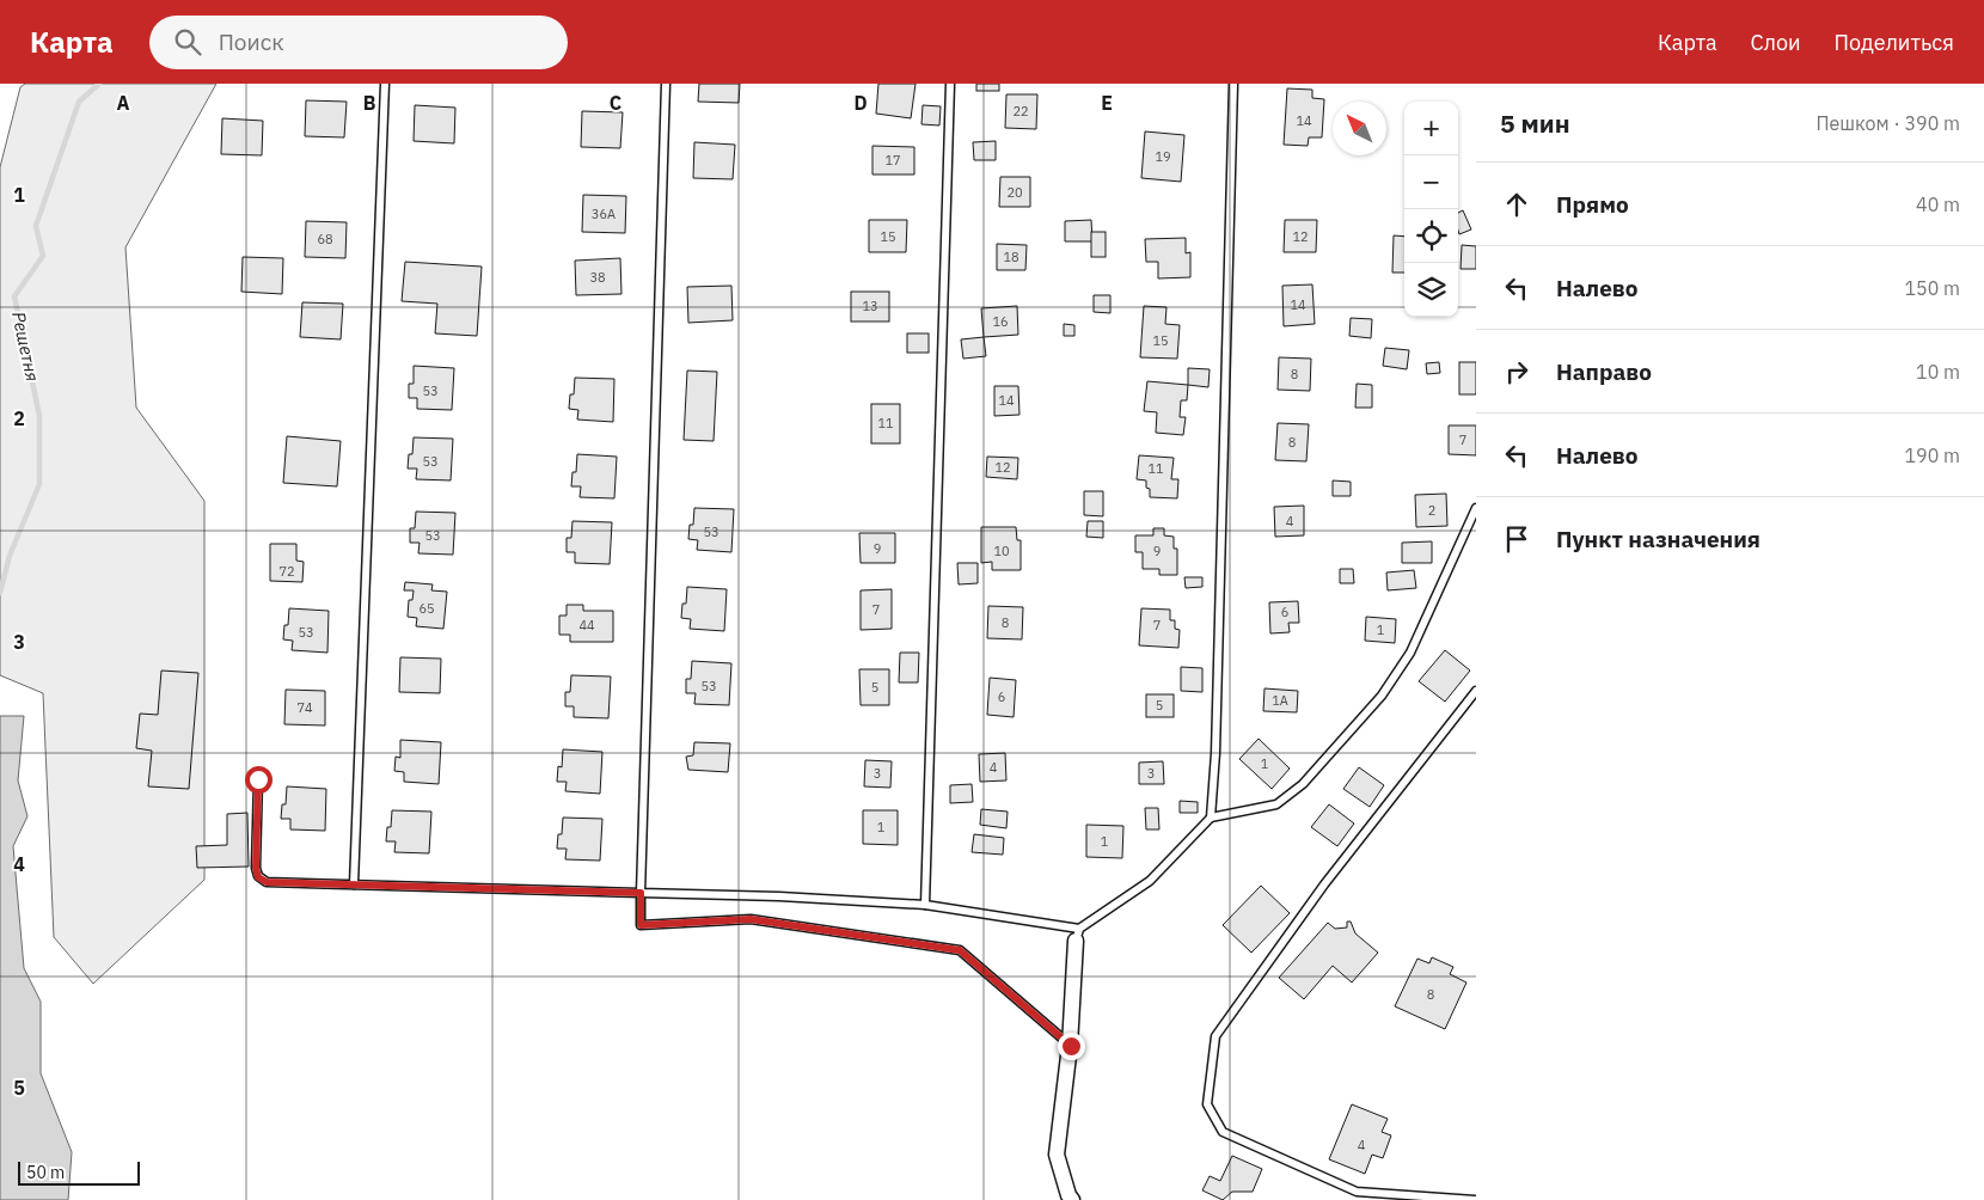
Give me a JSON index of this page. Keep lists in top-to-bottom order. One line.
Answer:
{"water":["Решетня"],"house_numbers":["22","14","19","17","20","36А","15","12","68","18","38","14","13","16","15","8","53","14","11","7","8","53","12","11","2","4","53","53","9","10","9","72","65","7","6","8","44","7","1","53","53","5","6","1А","5","74","1","4","3","3","1","1","8","4"],"scale_bar":"50 m","north":"top left","page":{"header":"Карта","search":"Поиск","nav":["Карта","Слои","Поделиться"],"heading":["5 мин","Пешком · 390 m"],"map_buttons":["+","−"],"list":[["Прямо","40 m"],["Налево","150 m"],["Направо","10 m"],["Налево","190 m"],"Пункт назначения"],"scale":"50 m"},"grid":{"columns":["A","B","C","D","E"],"rows":["1","2","3","4","5"]}}
